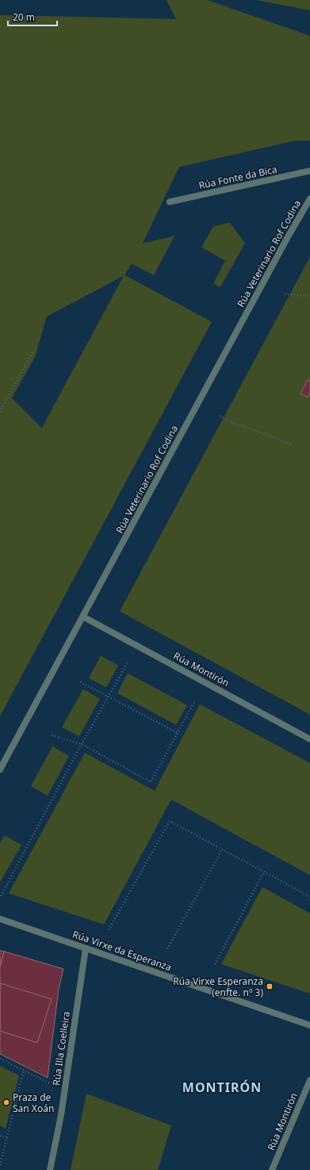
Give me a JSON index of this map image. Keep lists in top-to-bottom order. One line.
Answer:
{"streets":{"street":["Rúa Fonte da Bica","Rúa Veterinario Rof Codina","Rúa Montirón","Rúa Virxe da Esperanza","Rúa Illa Coelleira"]},"crossings":[["Rúa Veterinario Rof Codina","Rúa Montirón"],["Rúa Virxe da Esperanza","Rúa Illa Coelleira"]],"districts":["MONTIRÓN"],"places":{"transit":["Rúa Virxe Esperanza (enfte. nº 3)"],"other":["Praza de San Xoán"]},"scale_bar":"20 m"}
